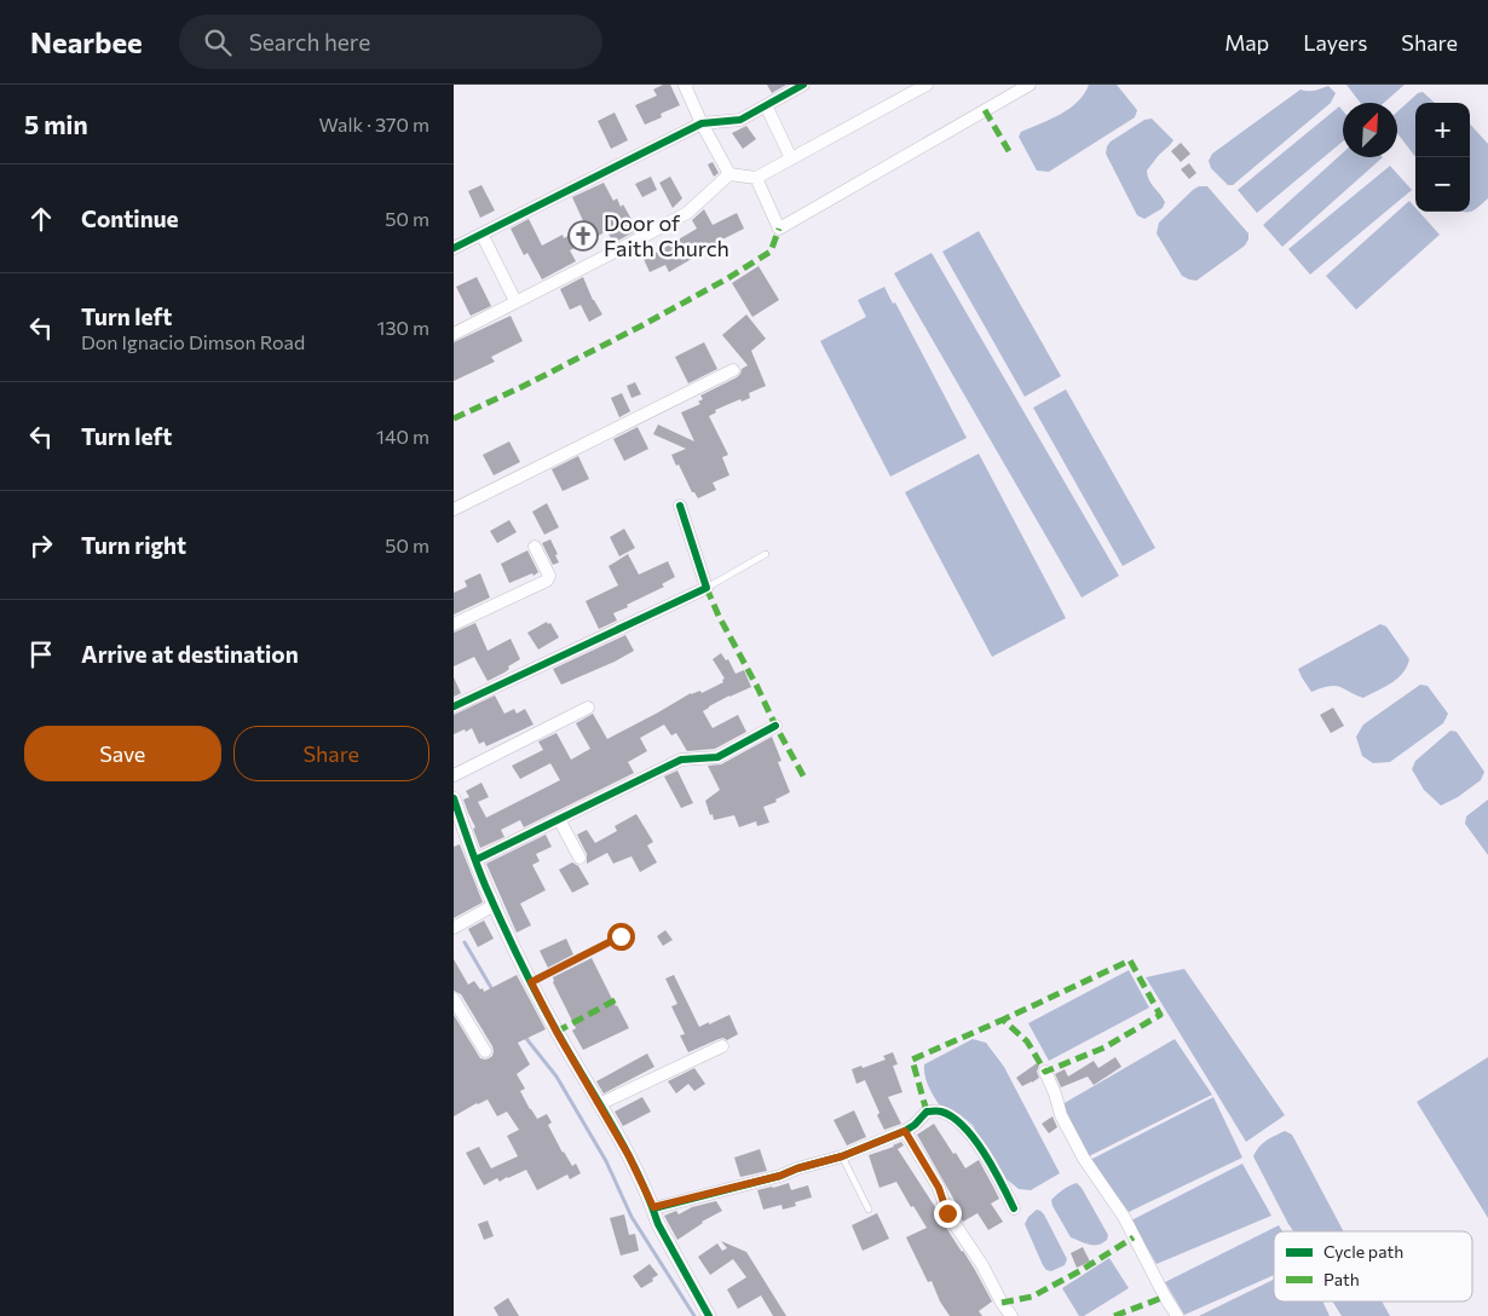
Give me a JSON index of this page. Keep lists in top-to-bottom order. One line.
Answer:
{"places":{"church":["Door of Faith Church"]},"legend":["Cycle path","Path"],"north":"top right","page":{"header":"Nearbee","search":"Search here","nav":["Map","Layers","Share"],"heading":["5 min","Walk · 370 m"],"map_buttons":["+","−"],"list":[["Continue","50 m"],["Turn left","Don Ignacio Dimson Road","130 m"],["Turn left","140 m"],["Turn right","50 m"],"Arrive at destination"],"buttons":["Save","Share"]}}
